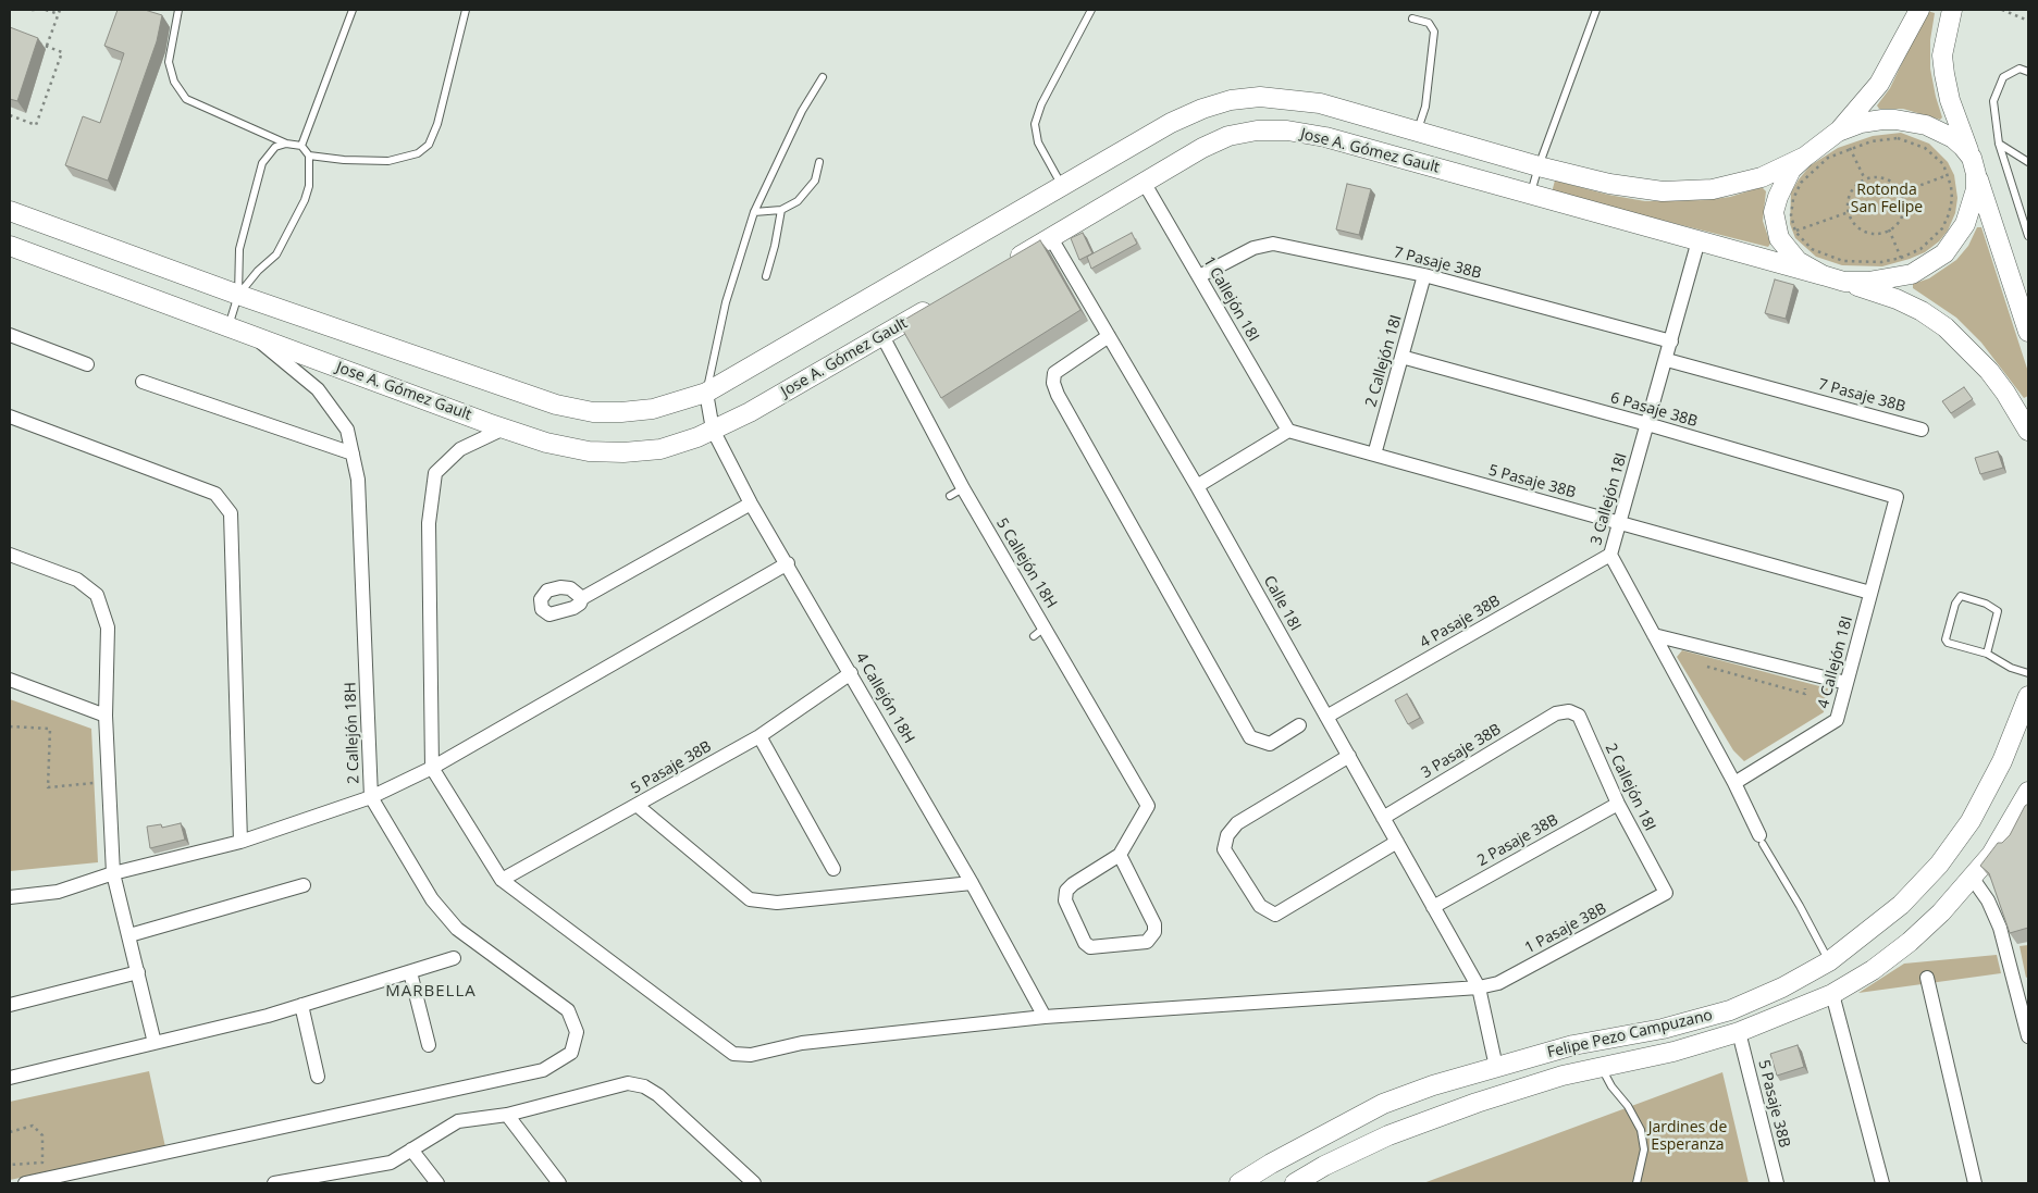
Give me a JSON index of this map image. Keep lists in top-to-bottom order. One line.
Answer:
{"streets":{"main road":["Jose A. Gómez Gault","Felipe Pezo Campuzano"],"street":["7 Pasaje 38B","1 Callejón 18I","2 Callejón 18I","6 Pasaje 38B","5 Pasaje 38B","3 Callejón 18I","5 Callejón 18H","Calle 18I","4 Pasaje 38B","4 Callejón 18I","4 Callejón 18H","2 Callejón 18H","3 Pasaje 38B","2 Pasaje 38B","1 Pasaje 38B"]},"crossings":[["Jose A. Gómez Gault","1 Callejón 18I"],["Jose A. Gómez Gault","3 Callejón 18I"],["Jose A. Gómez Gault","5 Callejón 18H"],["Jose A. Gómez Gault","Calle 18I"],["Jose A. Gómez Gault","4 Callejón 18H"],["Jose A. Gómez Gault","2 Callejón 18H"],["7 Pasaje 38B","1 Callejón 18I"],["7 Pasaje 38B","2 Callejón 18I"],["7 Pasaje 38B","3 Callejón 18I"],["1 Callejón 18I","5 Pasaje 38B"],["2 Callejón 18I","6 Pasaje 38B"],["2 Callejón 18I","5 Pasaje 38B"],["2 Callejón 18I","3 Pasaje 38B"],["2 Callejón 18I","2 Pasaje 38B"],["2 Callejón 18I","1 Pasaje 38B"],["6 Pasaje 38B","3 Callejón 18I"],["6 Pasaje 38B","4 Callejón 18I"],["5 Pasaje 38B","3 Callejón 18I"],["5 Pasaje 38B","4 Callejón 18I"],["5 Pasaje 38B","4 Callejón 18H"],["5 Pasaje 38B","1 Pasaje 38B"],["5 Pasaje 38B","Felipe Pezo Campuzano"],["3 Callejón 18I","4 Pasaje 38B"],["3 Callejón 18I","4 Callejón 18I"],["Calle 18I","4 Pasaje 38B"],["Calle 18I","3 Pasaje 38B"],["Calle 18I","2 Pasaje 38B"],["Calle 18I","1 Pasaje 38B"],["Calle 18I","Felipe Pezo Campuzano"],["4 Callejón 18H","1 Pasaje 38B"]],"districts":["MARBELLA"],"parks":["Rotonda San Felipe","Jardines de Esperanza"]}
